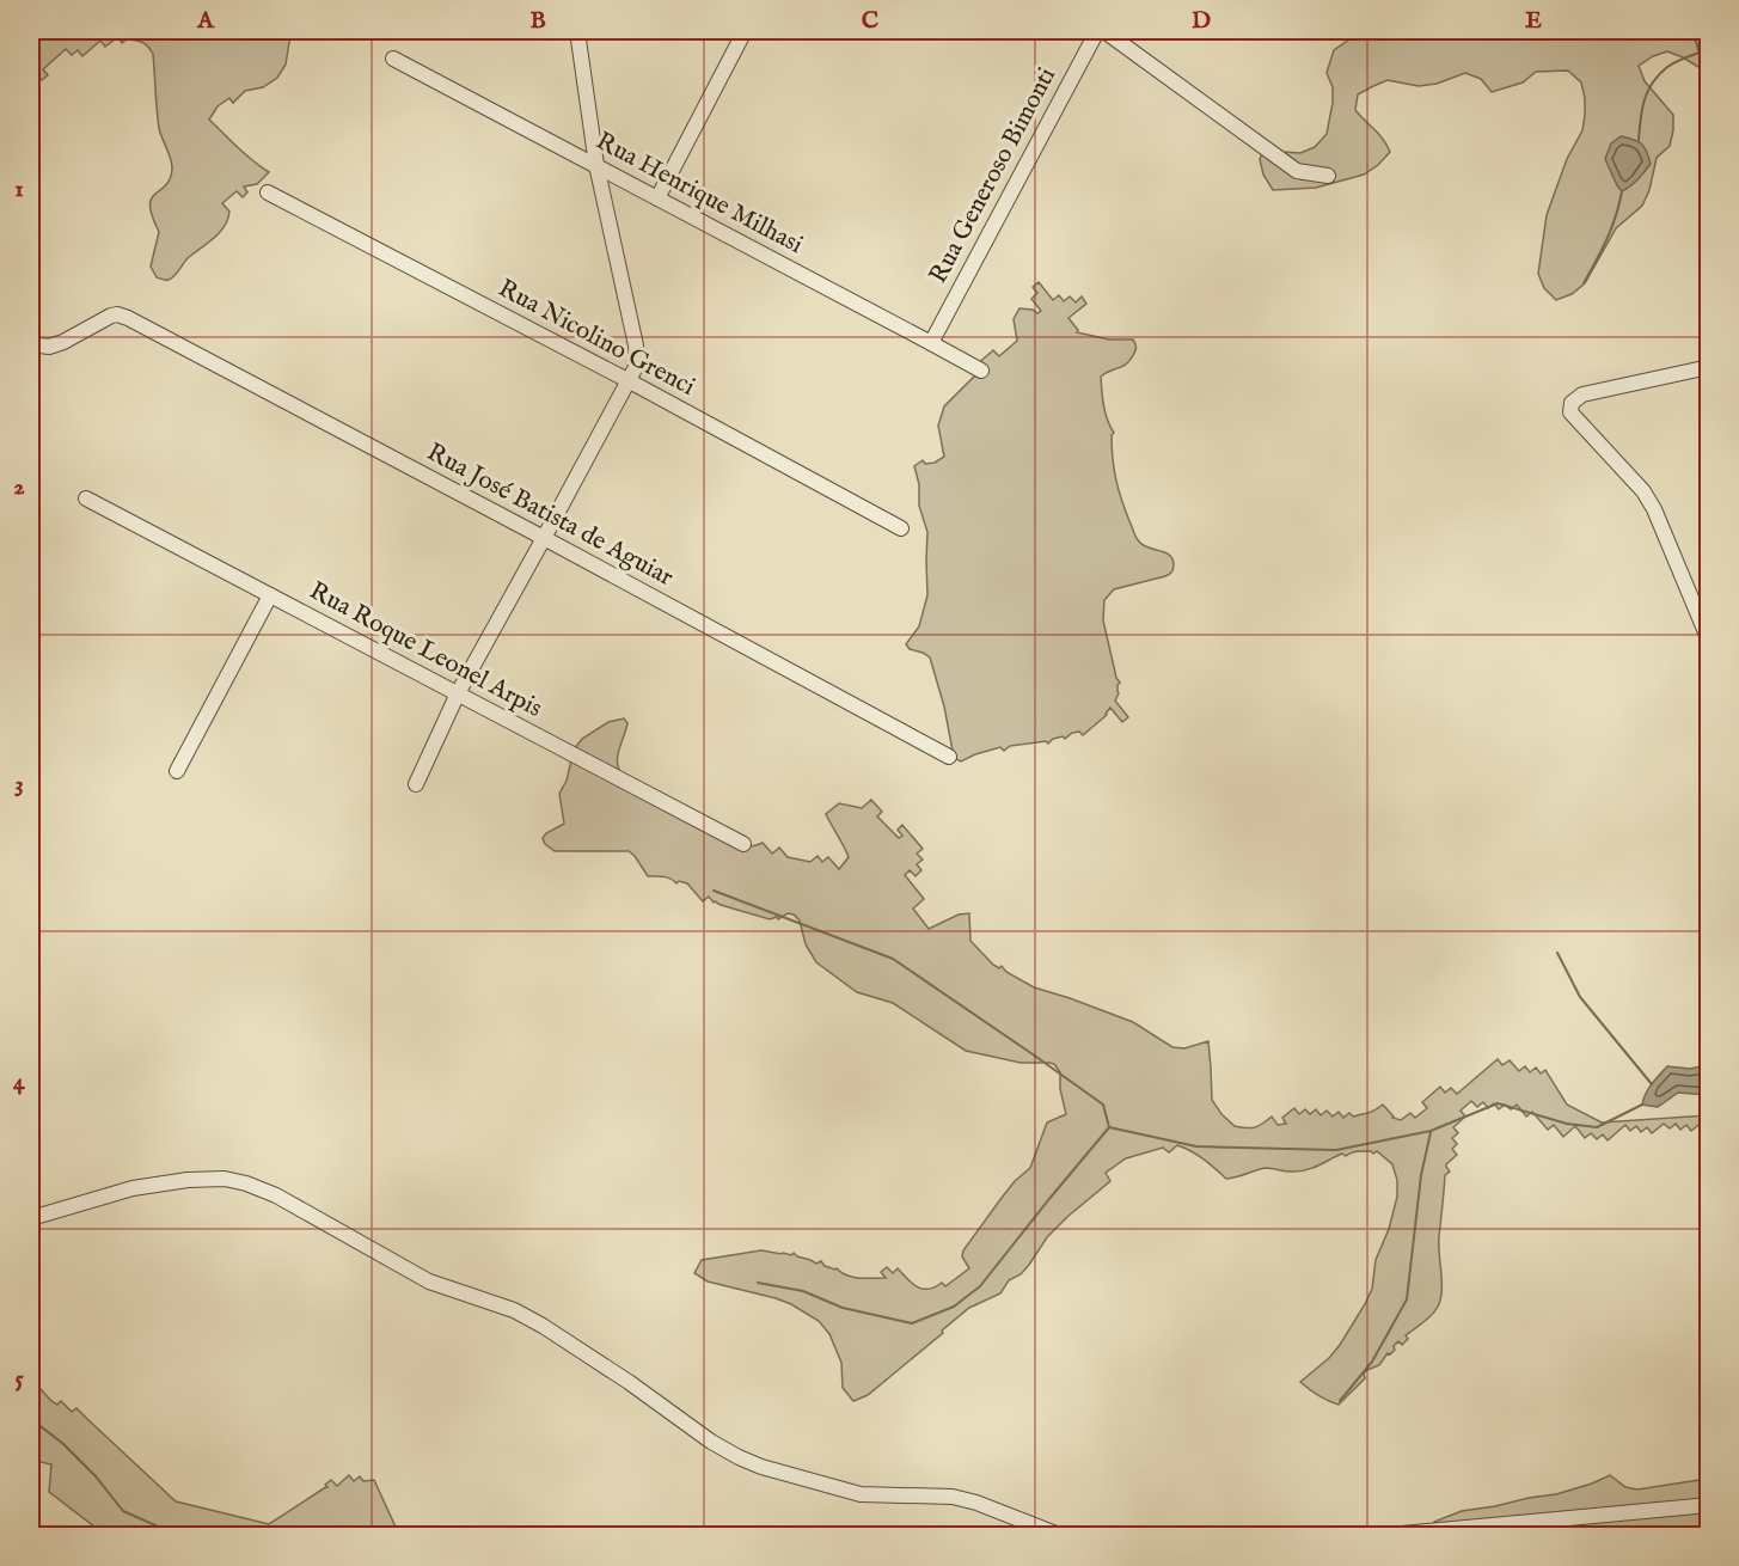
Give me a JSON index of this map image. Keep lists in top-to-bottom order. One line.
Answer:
{"streets":{"street":["Rua Generoso Bimonti","Rua Henrique Milhasi","Rua Nicolino Grenci","Rua José Batista de Aguiar","Rua Roque Leonel Arpis"]},"crossings":[["Rua Generoso Bimonti","Rua Henrique Milhasi"]],"grid":{"columns":["A","B","C","D","E"],"rows":["1","2","3","4","5"]}}
